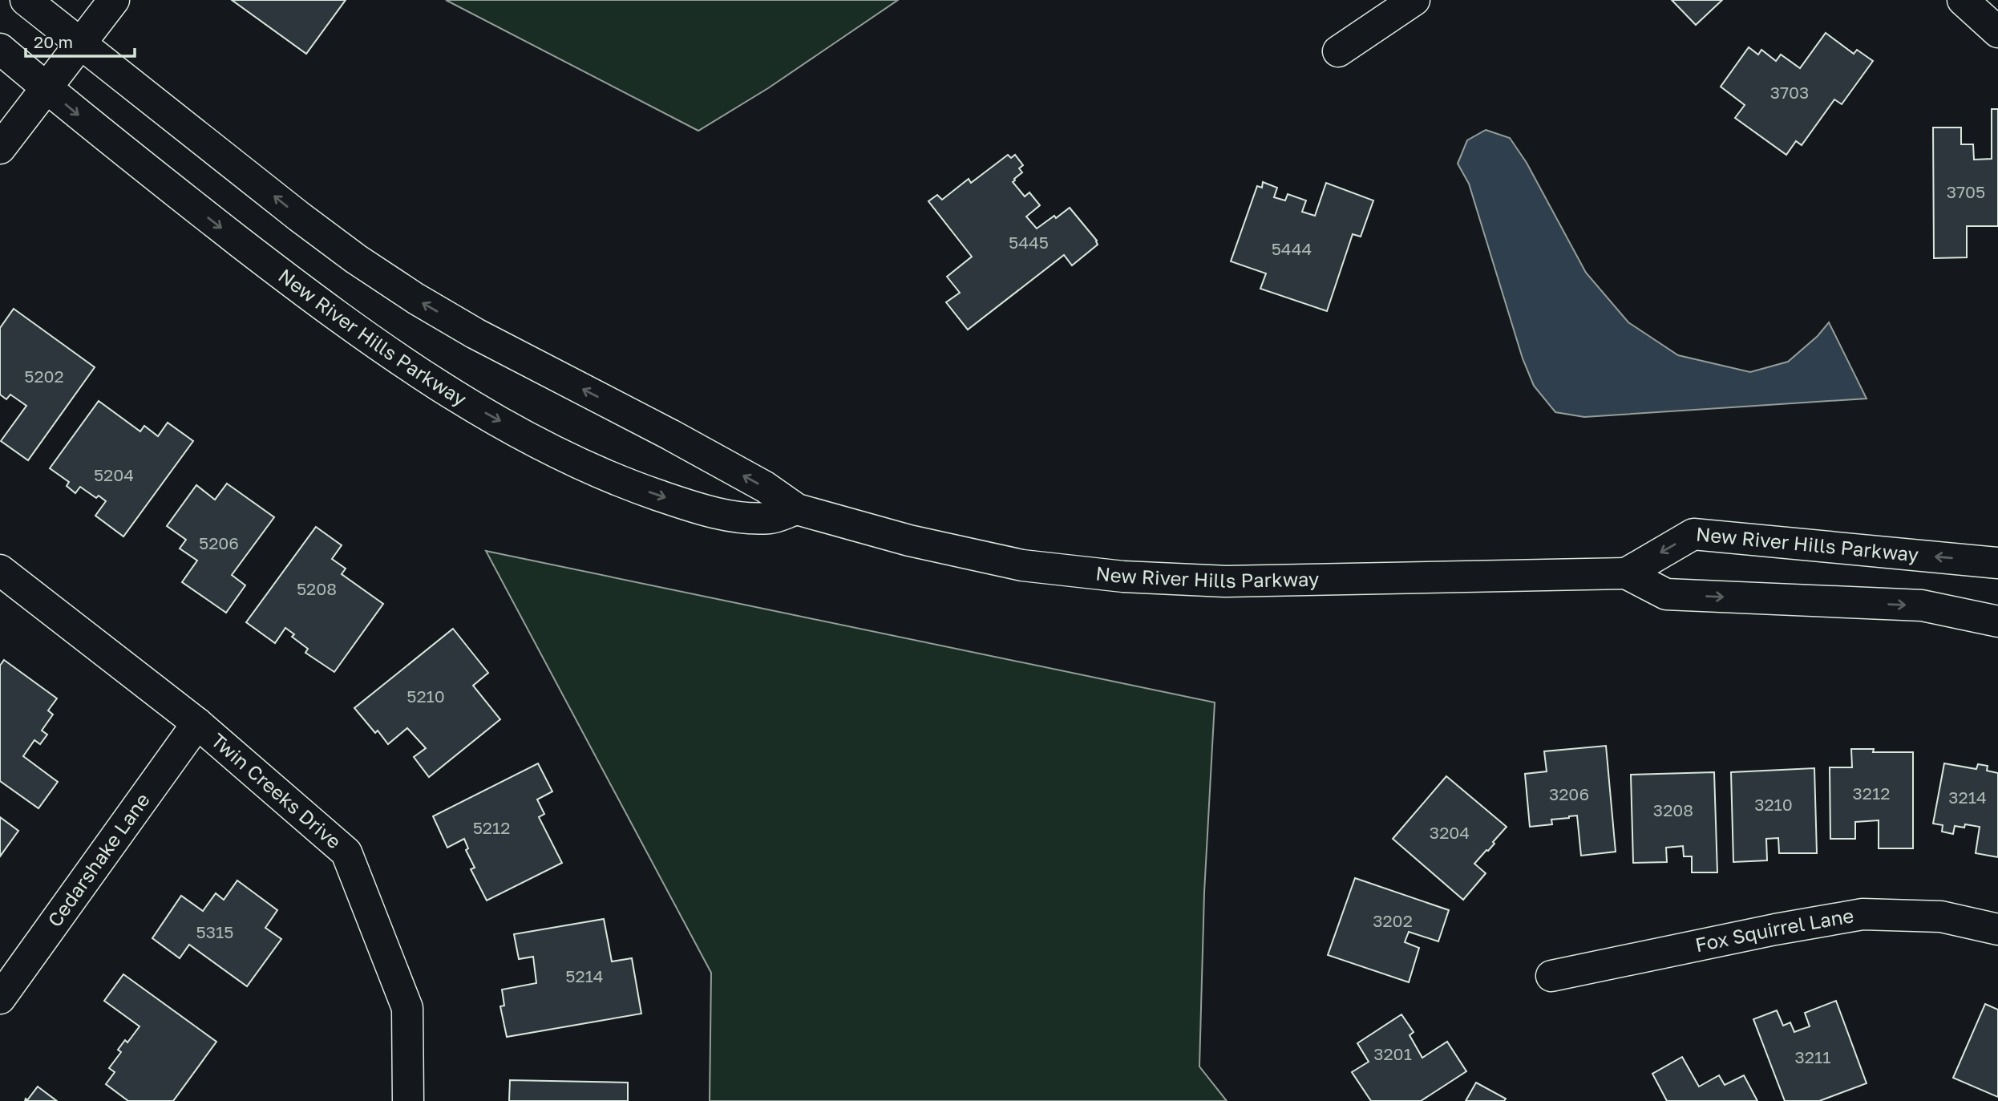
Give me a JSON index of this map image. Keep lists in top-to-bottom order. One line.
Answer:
{"streets":{"street":["New River Hills Parkway","Twin Creeks Drive","Cedarshake Lane","Fox Squirrel Lane"]},"crossings":[["Twin Creeks Drive","Cedarshake Lane"]],"house_numbers":["3703","3705","5445","5444","5202","5204","5206","5208","5210","3212","3206","3214","3210","3208","5212","3204","3202","5315","5214","3201","3211"],"scale_bar":"20 m"}
